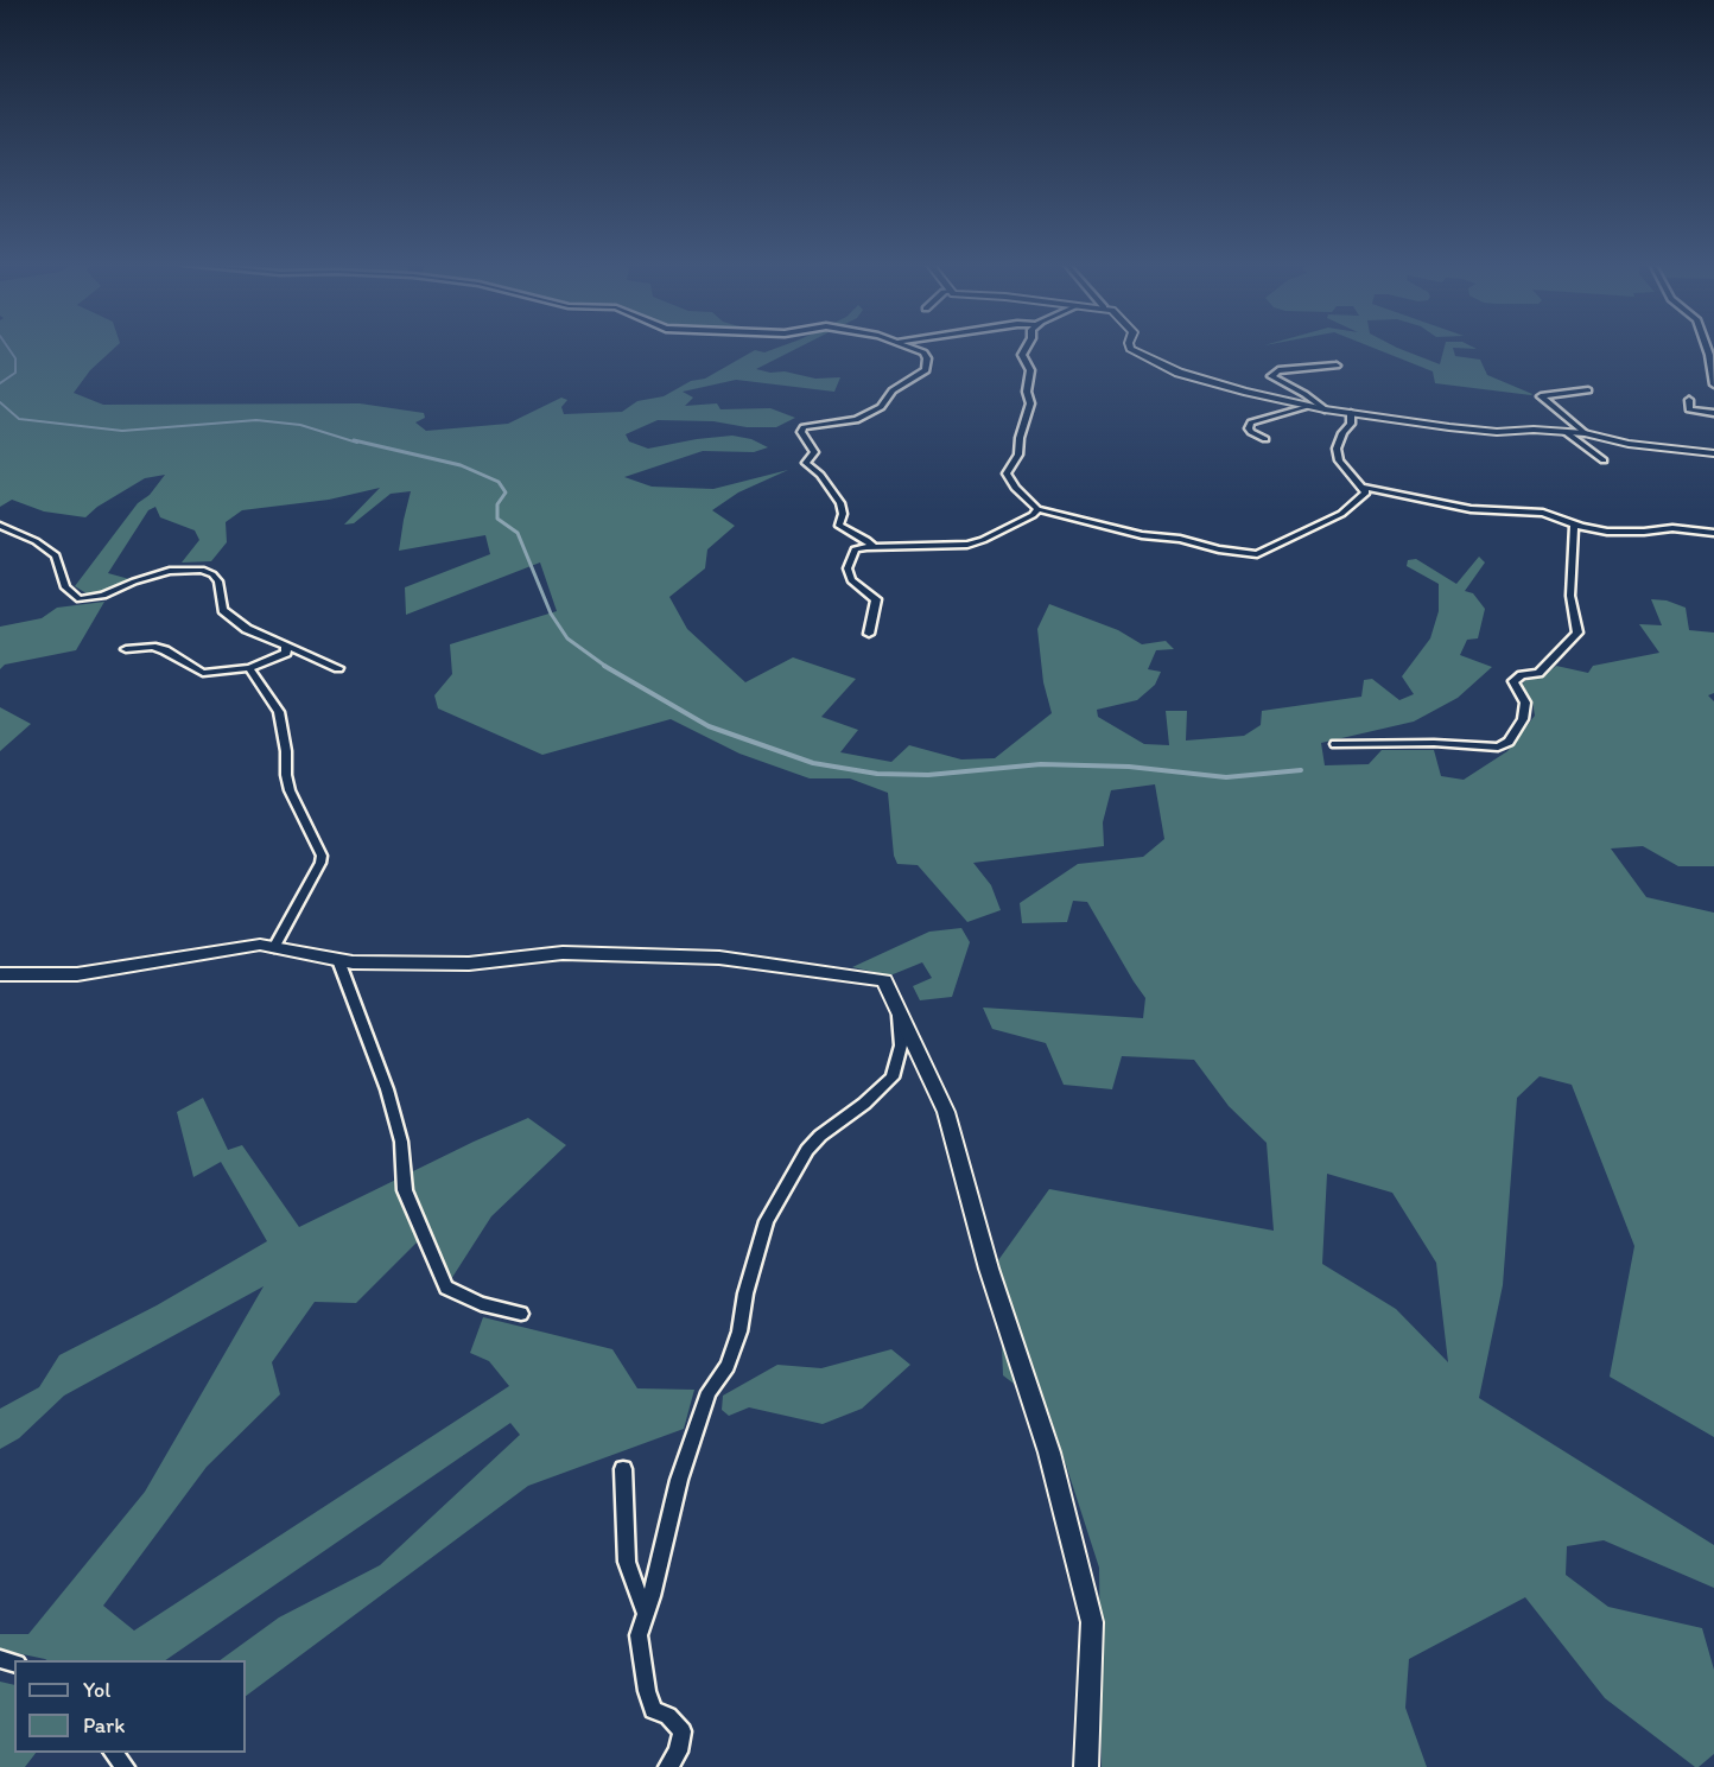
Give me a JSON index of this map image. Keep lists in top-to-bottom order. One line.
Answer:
{"legend":["Yol","Park"]}
